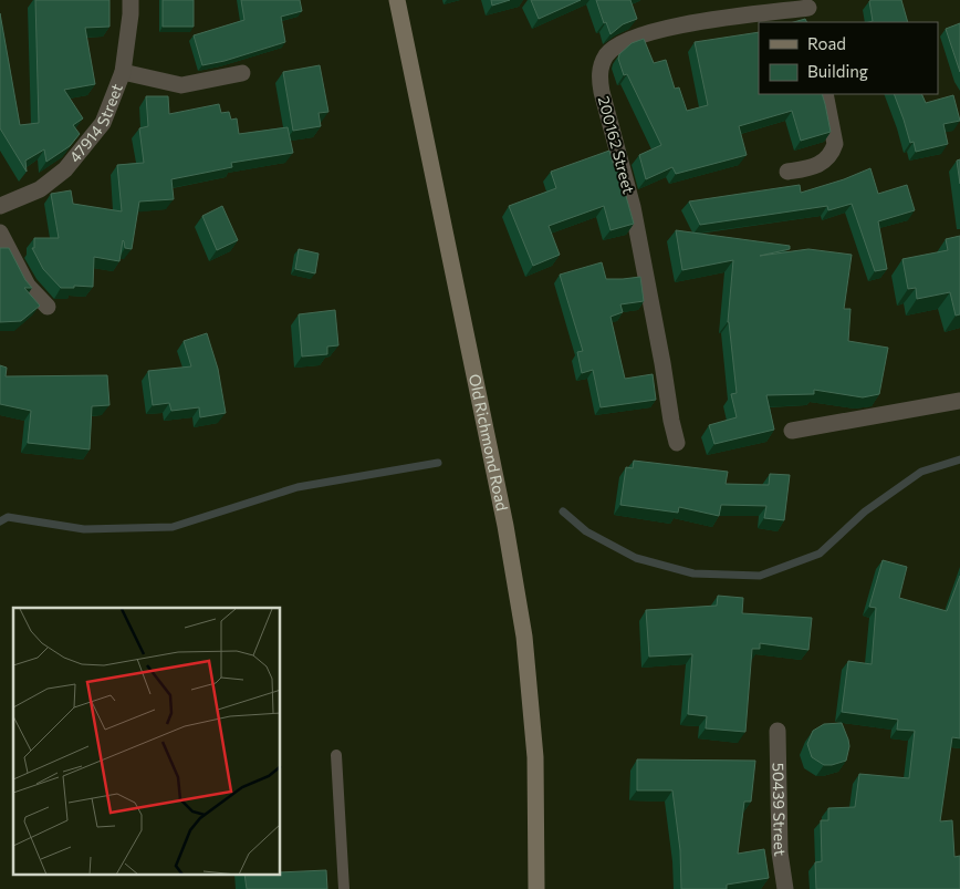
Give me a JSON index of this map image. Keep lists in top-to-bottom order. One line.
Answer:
{"streets":{"street":["47914 Street","200162 Street","Old Richmond Road","50439 Street"]},"legend":["Road","Building"]}
